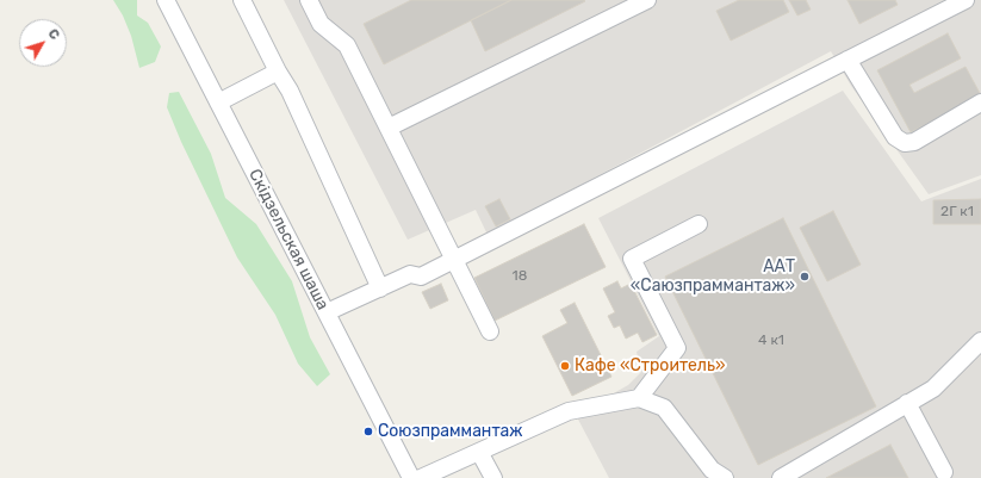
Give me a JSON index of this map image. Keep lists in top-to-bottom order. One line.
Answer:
{"streets":{"street":["Скідзельская шаша"]},"places":["ААТ «Саюзпраммантаж»","Кафе «Строитель»","Союзпраммантаж"],"house_numbers":["2Г к1","18","4 к1"],"north":"top right"}
